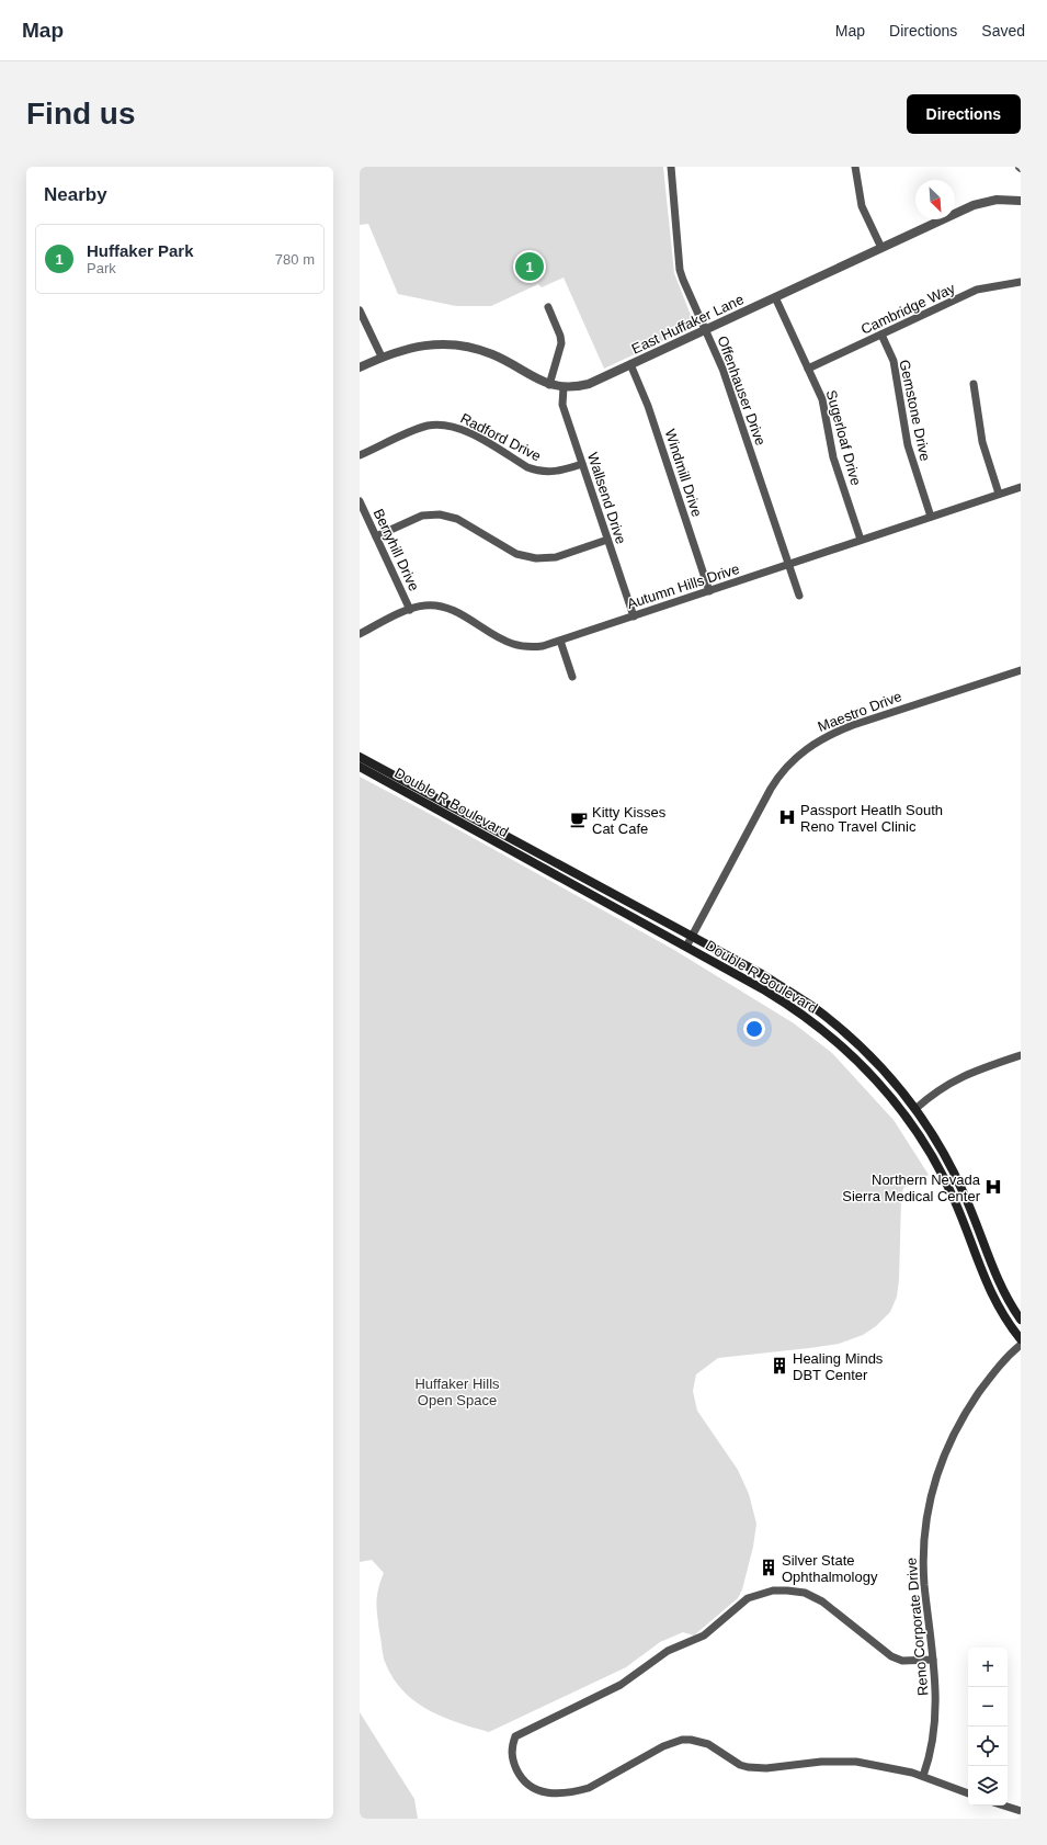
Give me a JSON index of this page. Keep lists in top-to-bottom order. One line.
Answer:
{"streets":{"main road":["Double R Boulevard"],"street":["Cambridge Way","East Huffaker Lane","Offenhauser Drive","Gemstone Drive","Radford Drive","Sugerloaf Drive","Windmill Drive","Wallsend Drive","Berryhill Drive","Autumn Hills Drive","Maestro Drive","Reno Corporate Drive"]},"crossings":[["Cambridge Way","Gemstone Drive"],["Cambridge Way","Sugerloaf Drive"],["East Huffaker Lane","Offenhauser Drive"],["East Huffaker Lane","Sugerloaf Drive"],["East Huffaker Lane","Windmill Drive"],["East Huffaker Lane","Wallsend Drive"],["Offenhauser Drive","Autumn Hills Drive"],["Gemstone Drive","Autumn Hills Drive"],["Radford Drive","Wallsend Drive"],["Sugerloaf Drive","Autumn Hills Drive"],["Windmill Drive","Autumn Hills Drive"],["Wallsend Drive","Autumn Hills Drive"],["Berryhill Drive","Autumn Hills Drive"],["Maestro Drive","Double R Boulevard"]],"parks":["Huffaker Hills Open Space"],"places":{"hospital":["Passport Heatlh South Reno Travel Clinic","Northern Nevada Sierra Medical Center"],"cafe":["Kitty Kisses Cat Cafe"],"building":["Healing Minds DBT Center","Silver State Ophthalmology"]},"north":"bottom right","page":{"header":"Map","nav":["Map","Directions","Saved"],"buttons":"Directions","title":"Find us","heading":"Nearby","list":[{"mark":"1","name":"Huffaker Park","note":"Park","value":"780 m"}],"pins":"1","map_buttons":["+","−"]}}
